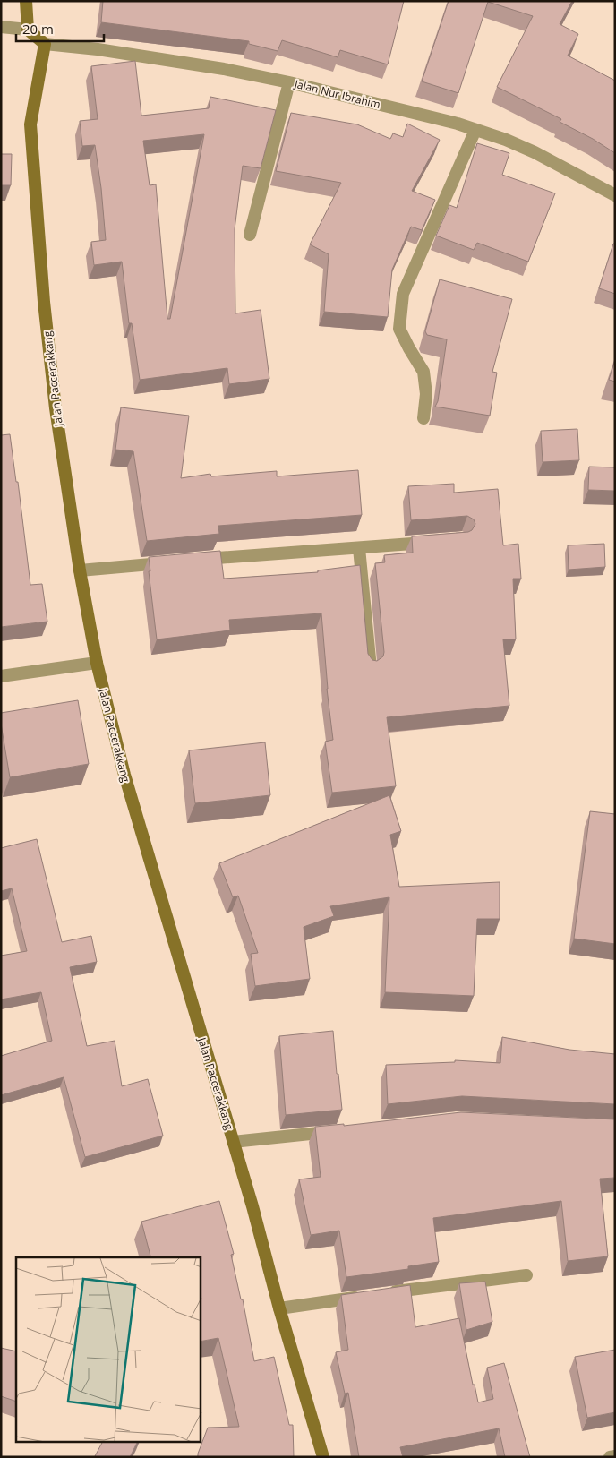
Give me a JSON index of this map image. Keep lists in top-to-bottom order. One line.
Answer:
{"streets":{"main road":["Jalan Paccerakkang"],"street":["Jalan Nur Ibrahim"]},"crossings":[["Jalan Nur Ibrahim","Jalan Paccerakkang"]],"scale_bar":"20 m"}
